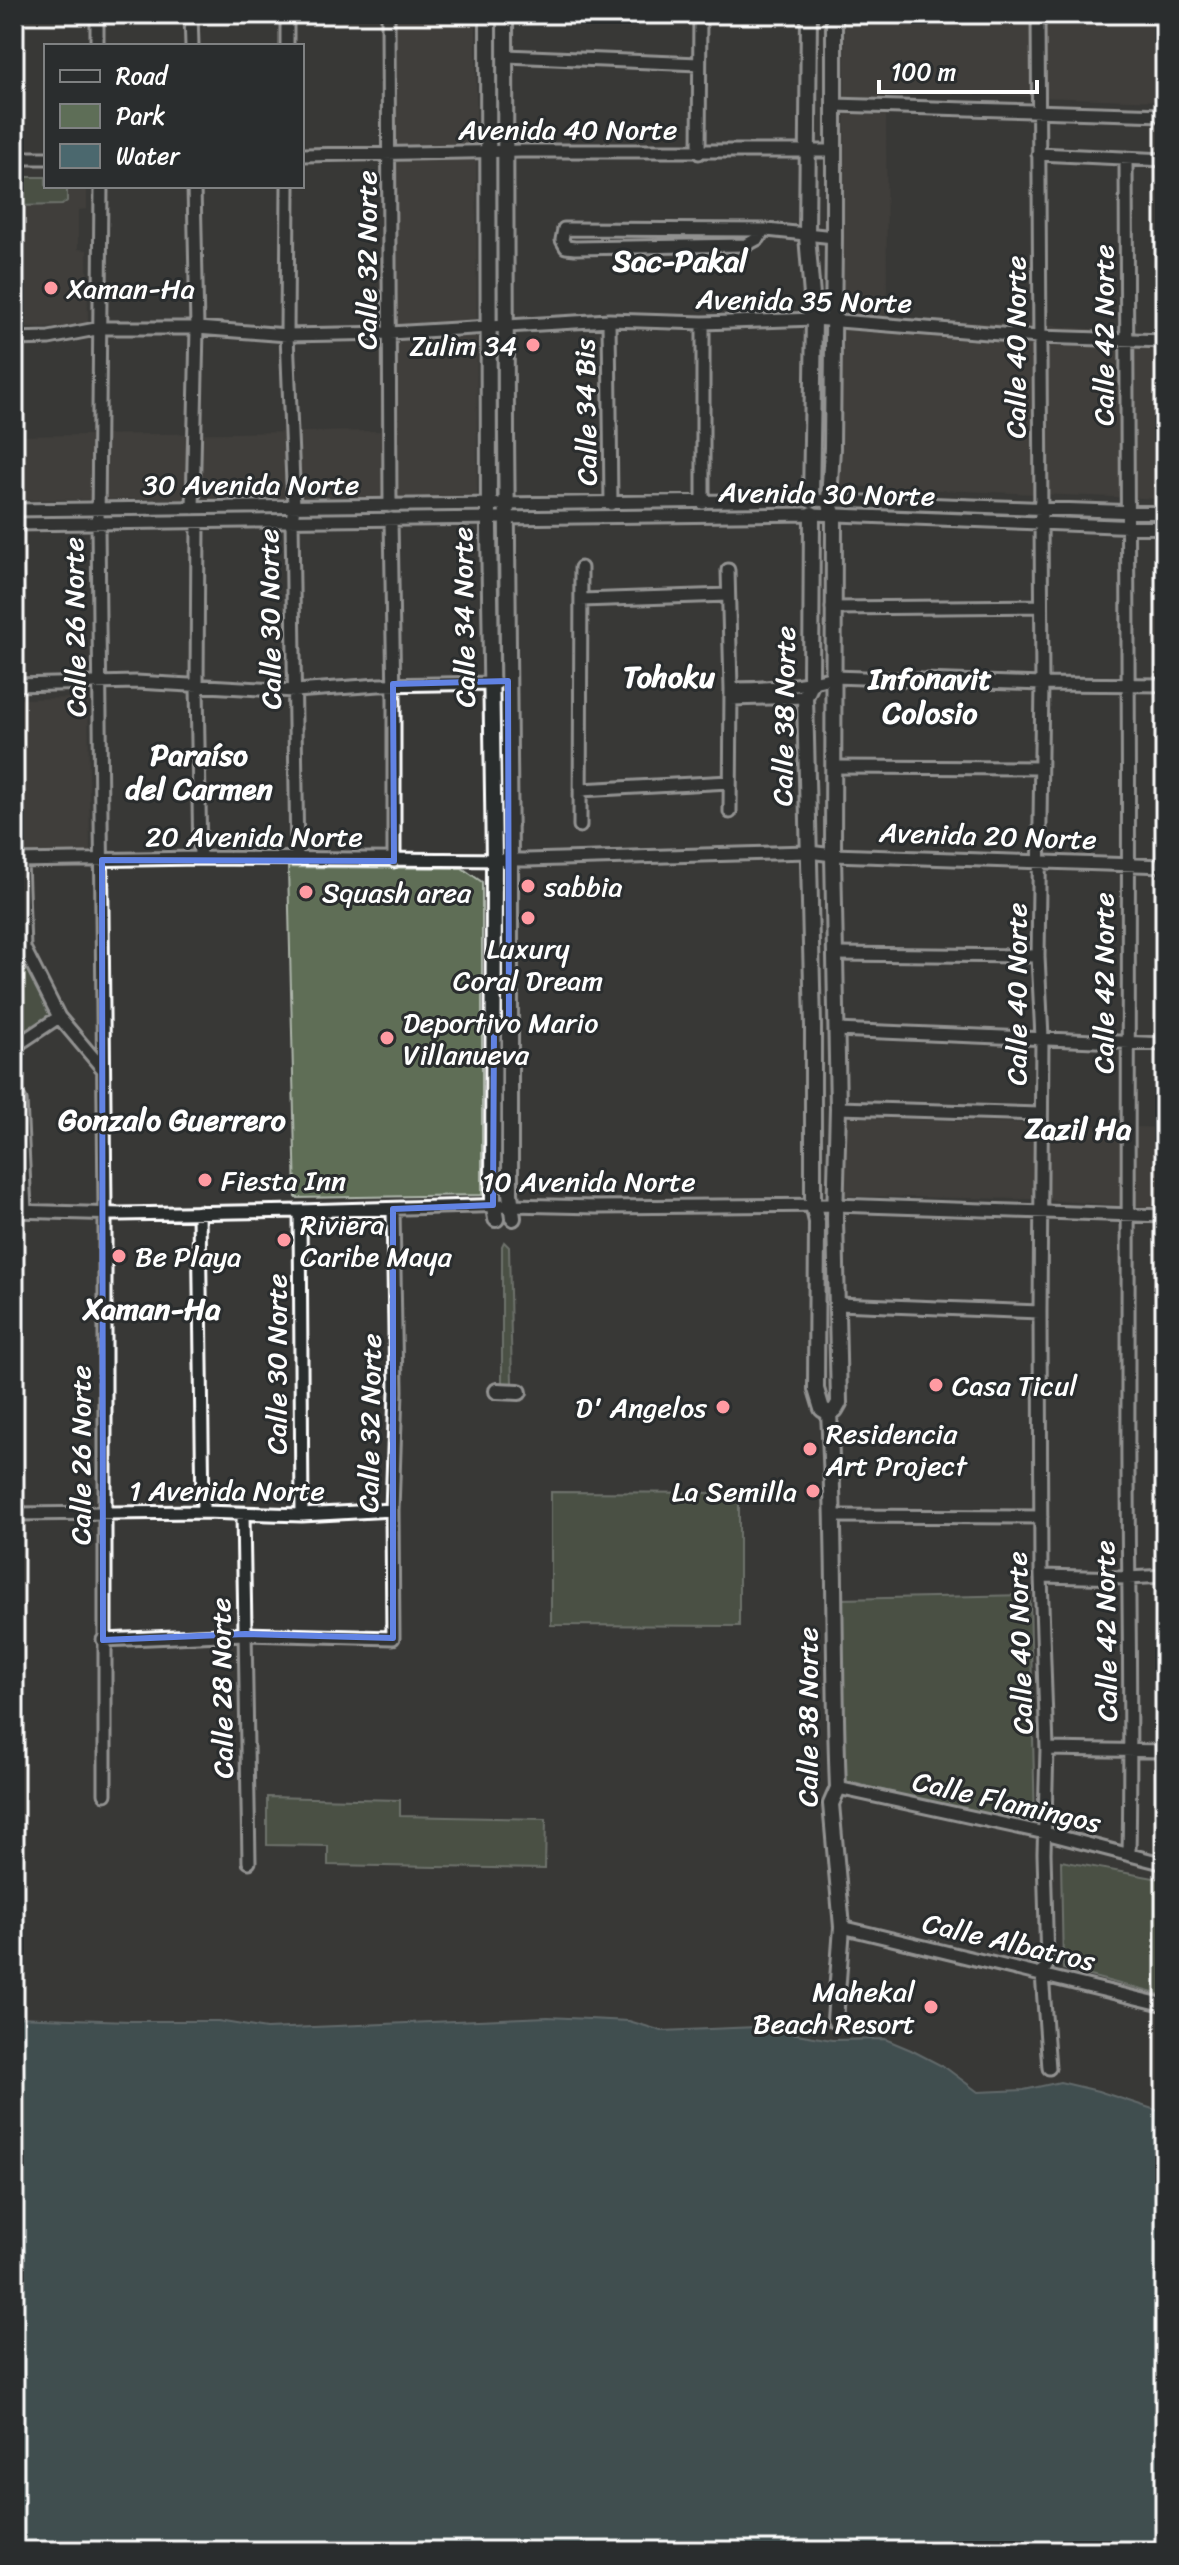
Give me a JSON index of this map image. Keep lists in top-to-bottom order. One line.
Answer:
{"streets":{"main road":["Calle 34 Norte","Calle 38 Norte"],"street":["Avenida 40 Norte","Calle 32 Norte","Avenida 35 Norte","Calle 42 Norte","Calle 40 Norte","Calle 34 Bis","30 Avenida Norte","Avenida 30 Norte","Calle 30 Norte","Calle 26 Norte","20 Avenida Norte","Avenida 20 Norte","10 Avenida Norte","1 Avenida Norte","Calle 28 Norte","Calle Flamingos","Calle Albatros"]},"crossings":[["Avenida 40 Norte","Calle 32 Norte"],["Avenida 40 Norte","Calle 34 Norte"],["Avenida 40 Norte","Calle 38 Norte"],["Calle 32 Norte","Avenida 35 Norte"],["Calle 32 Norte","30 Avenida Norte"],["Calle 32 Norte","10 Avenida Norte"],["Calle 32 Norte","1 Avenida Norte"],["Calle 32 Norte","Calle 28 Norte"],["Avenida 35 Norte","Calle 42 Norte"],["Avenida 35 Norte","Calle 40 Norte"],["Avenida 35 Norte","Calle 34 Bis"],["Avenida 35 Norte","Calle 34 Norte"],["Avenida 35 Norte","Calle 30 Norte"],["Avenida 35 Norte","Calle 26 Norte"],["Avenida 35 Norte","Calle 38 Norte"],["Calle 42 Norte","Avenida 30 Norte"],["Calle 42 Norte","Avenida 20 Norte"],["Calle 42 Norte","10 Avenida Norte"],["Calle 42 Norte","Calle Flamingos"],["Calle 40 Norte","Avenida 30 Norte"],["Calle 40 Norte","Avenida 20 Norte"],["Calle 40 Norte","10 Avenida Norte"],["Calle 40 Norte","Calle Flamingos"],["Calle 40 Norte","Calle Albatros"],["Calle 34 Bis","Avenida 30 Norte"],["30 Avenida Norte","Avenida 30 Norte"],["30 Avenida Norte","Calle 34 Norte"],["30 Avenida Norte","Calle 30 Norte"],["30 Avenida Norte","Calle 26 Norte"],["Avenida 30 Norte","Calle 34 Norte"],["Avenida 30 Norte","Calle 38 Norte"],["Calle 34 Norte","20 Avenida Norte"],["Calle 34 Norte","10 Avenida Norte"],["Calle 30 Norte","20 Avenida Norte"],["Calle 30 Norte","10 Avenida Norte"],["Calle 30 Norte","1 Avenida Norte"],["Calle 26 Norte","20 Avenida Norte"],["Calle 26 Norte","10 Avenida Norte"],["Calle 26 Norte","1 Avenida Norte"],["Calle 38 Norte","Avenida 20 Norte"],["Calle 38 Norte","10 Avenida Norte"],["Calle 38 Norte","Calle Flamingos"],["Calle 38 Norte","Calle Albatros"],["1 Avenida Norte","Calle 28 Norte"]],"districts":["Sac-Pakal","Tohoku","Infonavit Colosio","Paraíso del Carmen","Gonzalo Guerrero","Zazil Ha","Xaman-Ha"],"places":["Xaman-Ha","Zulim 34","sabbia","Squash area","Luxury Coral Dream","Deportivo Mario Villanueva","Fiesta Inn","Riviera Caribe Maya","Be Playa","Casa Ticul","D' Angelos","Residencia Art Project","La Semilla","Mahekal Beach Resort"],"legend":["Road","Park","Water"],"scale_bar":"100 m"}
